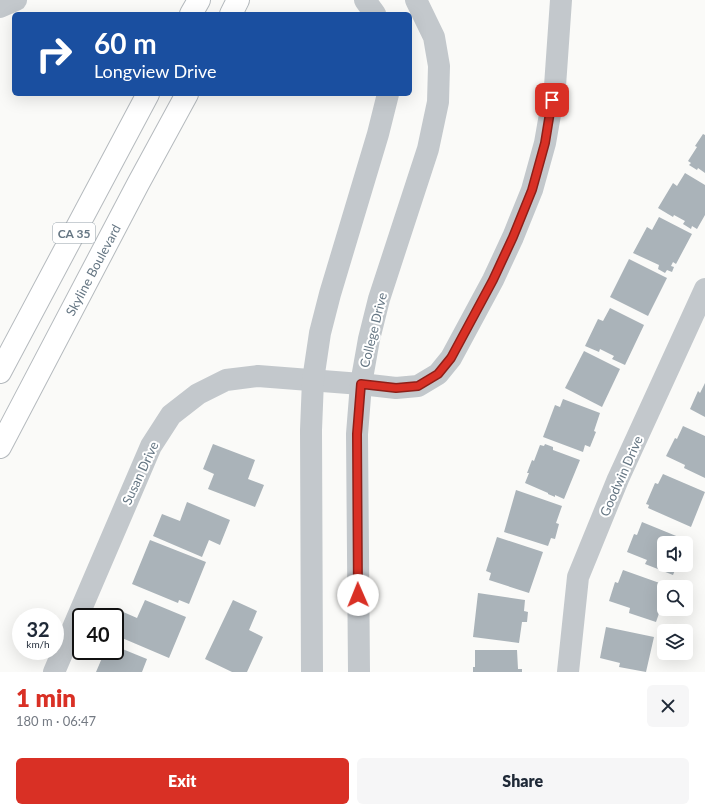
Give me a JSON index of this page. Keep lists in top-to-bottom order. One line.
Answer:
{"streets":{"main road":["CA 35","Skyline Boulevard"],"street":["College Drive","Susan Drive","Goodwin Drive"]},"crossings":[["College Drive","Susan Drive"]],"page":{"turn":["60 m","Longview Drive"],"speed":"32 km/h","limit":"40","heading":["1 min","180 m · 06:47"],"buttons":["Exit","Share"]}}
